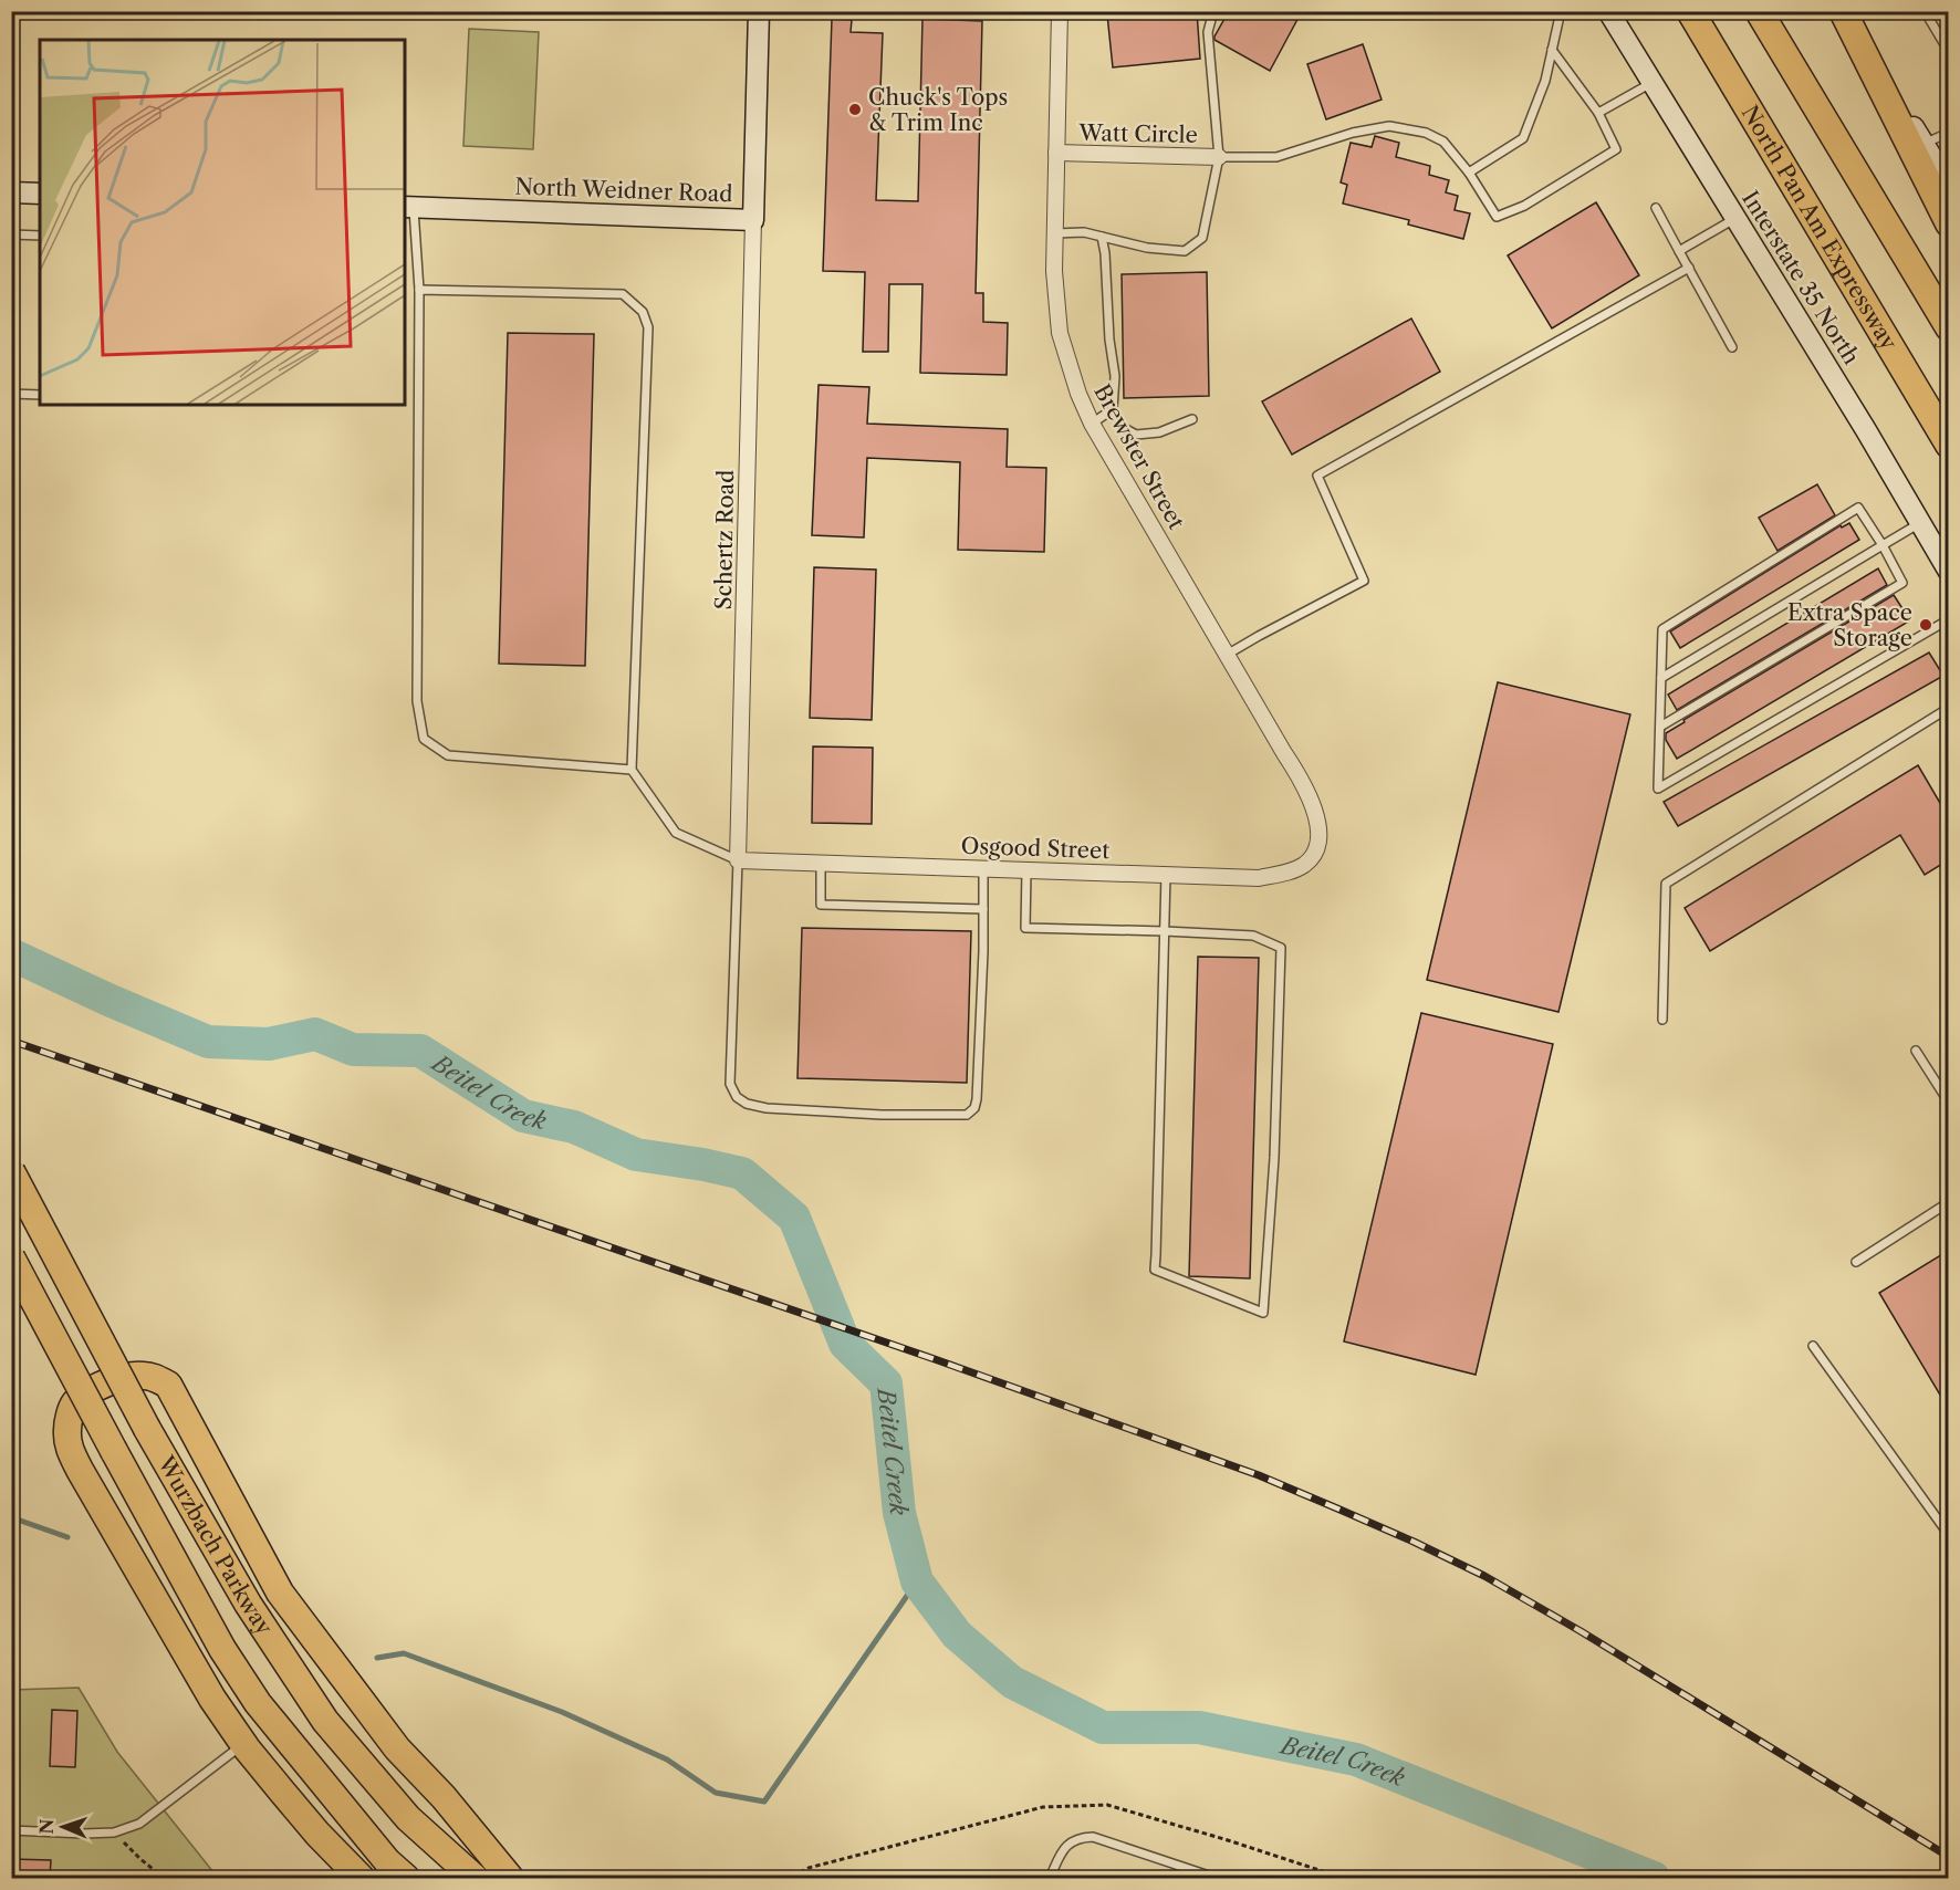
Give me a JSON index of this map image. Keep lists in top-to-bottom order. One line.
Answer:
{"streets":{"highway":["North Pan Am Expressway","Wurzbach Parkway"],"main road":["North Weidner Road","Interstate 35 North"],"street":["Watt Circle","Brewster Street","Schertz Road","Osgood Street"]},"crossings":[["Watt Circle","Brewster Street"],["North Weidner Road","Schertz Road"],["Brewster Street","Osgood Street"],["Schertz Road","Osgood Street"]],"water":["Beitel Creek"],"places":["Chuck's Tops & Trim Inc","Extra Space Storage"],"north":"left"}
